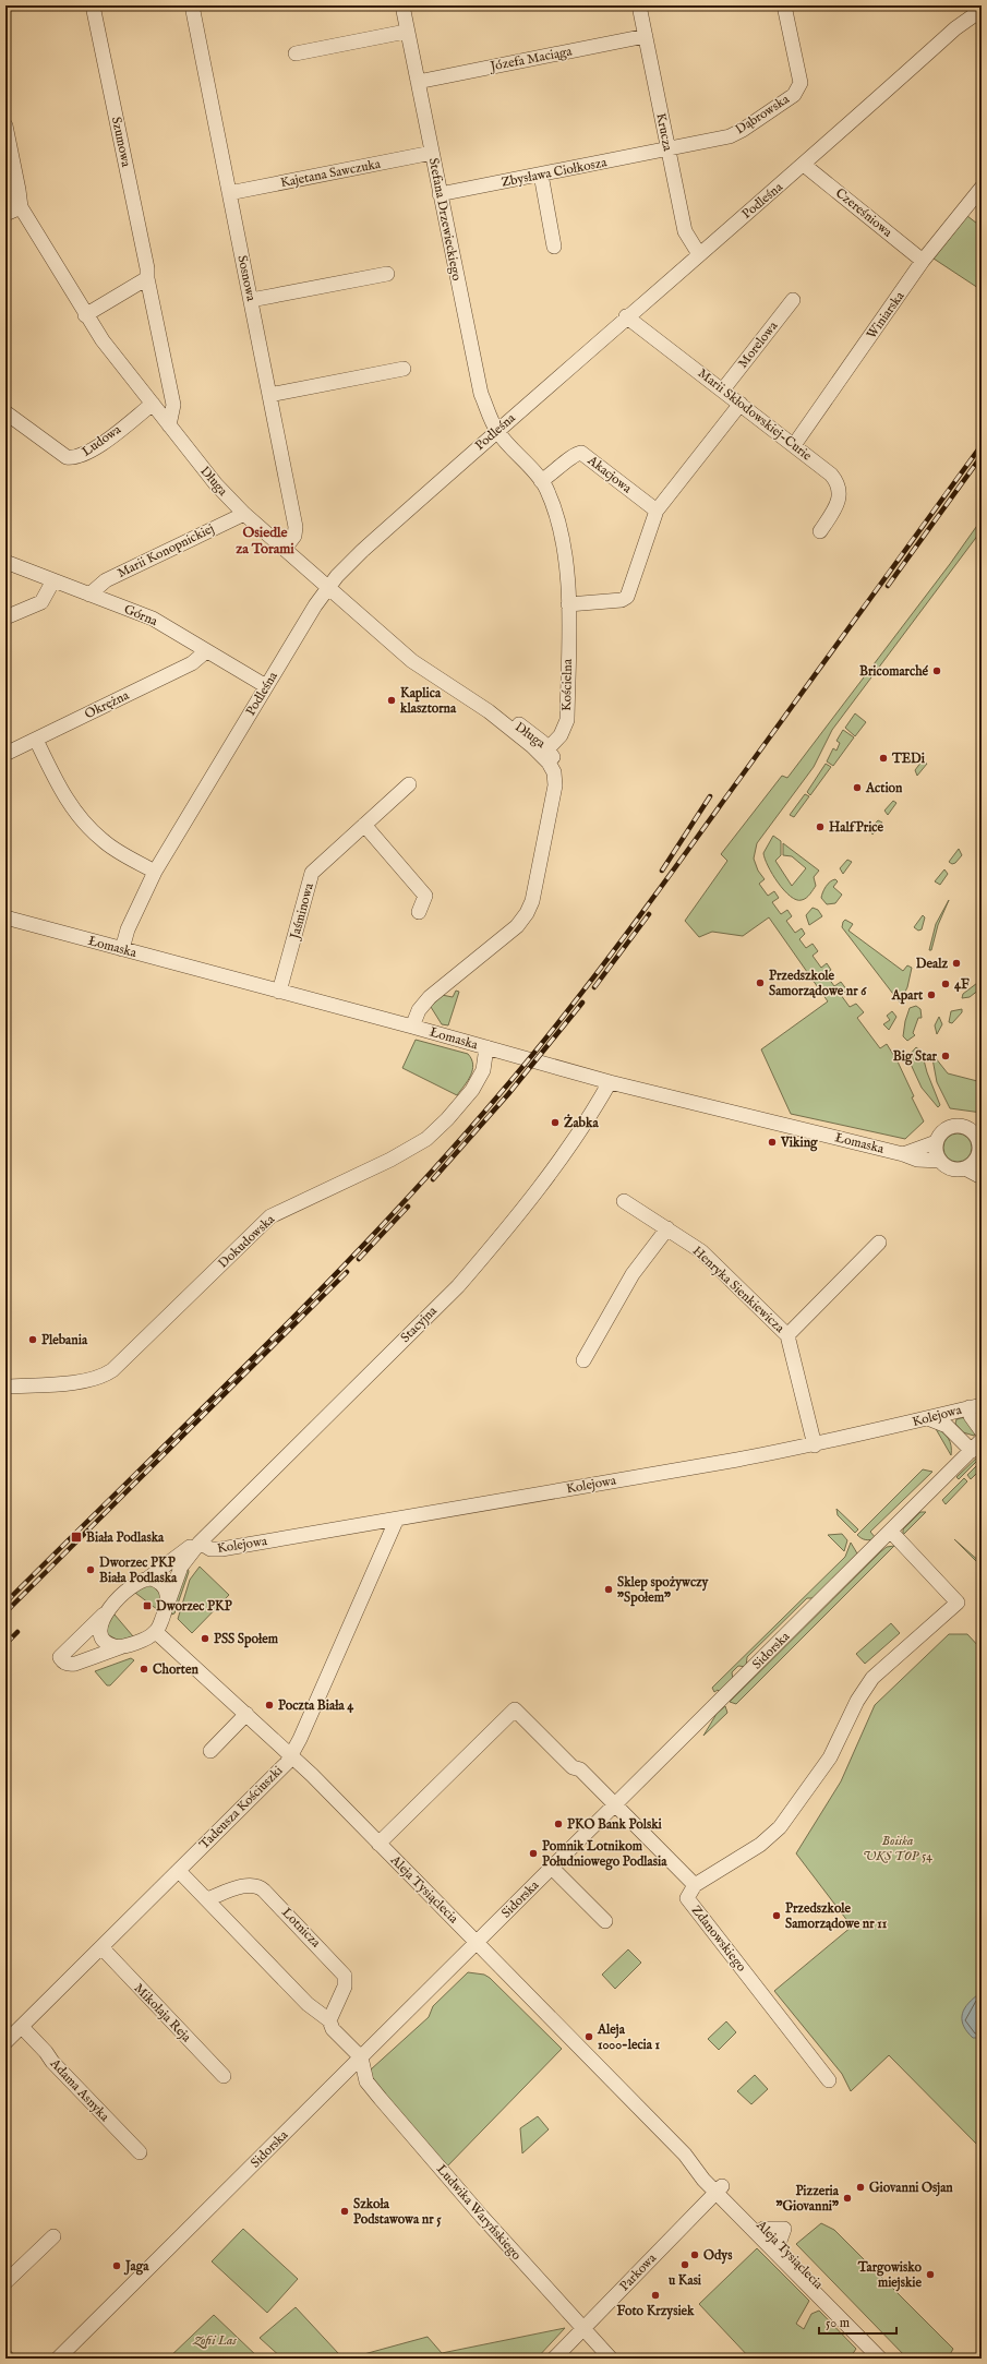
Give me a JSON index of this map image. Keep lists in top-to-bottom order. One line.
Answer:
{"streets":{"street":["Józefa Maciąga","Dąbrowska","Krucza","Szumowa","Zbysława Ciołkosza","Kajetana Sawczuka","Podleśna","Czereśniowa","Stefana Drzewieckiego","Sosnowa","Winiarska","Morelowa","Marii Skłodowskiej-Curie","Ludowa","Akacjowa","Długa","Marii Konopnickiej","Górna","Kościelna","Okrężna","Jaśminowa","Łomaska","Dokudowska","Henryka Sienkiewicza","Stacyjna","Kolejowa","Sidorska","Tadeusza Kościuszki","Aleja Tysiąclecia","Lotnicza","Zdanowskiego","Mikołaja Reja","Adama Asnyka","Ludwika Waryńskiego","Parkowa"]},"crossings":[["Józefa Maciąga","Krucza"],["Józefa Maciąga","Stefana Drzewieckiego"],["Dąbrowska","Krucza"],["Dąbrowska","Zbysława Ciołkosza"],["Krucza","Zbysława Ciołkosza"],["Krucza","Podleśna"],["Szumowa","Długa"],["Zbysława Ciołkosza","Stefana Drzewieckiego"],["Kajetana Sawczuka","Stefana Drzewieckiego"],["Kajetana Sawczuka","Sosnowa"],["Podleśna","Czereśniowa"],["Podleśna","Stefana Drzewieckiego"],["Podleśna","Marii Skłodowskiej-Curie"],["Podleśna","Długa"],["Podleśna","Górna"],["Podleśna","Kościelna"],["Podleśna","Łomaska"],["Czereśniowa","Winiarska"],["Stefana Drzewieckiego","Kościelna"],["Sosnowa","Długa"],["Winiarska","Marii Skłodowskiej-Curie"],["Morelowa","Marii Skłodowskiej-Curie"],["Ludowa","Długa"],["Akacjowa","Kościelna"],["Długa","Marii Konopnickiej"],["Długa","Kościelna"],["Długa","Łomaska"],["Marii Konopnickiej","Górna"],["Górna","Okrężna"],["Jaśminowa","Łomaska"],["Łomaska","Dokudowska"],["Łomaska","Stacyjna"],["Henryka Sienkiewicza","Kolejowa"],["Stacyjna","Kolejowa"],["Stacyjna","Aleja Tysiąclecia"],["Kolejowa","Tadeusza Kościuszki"],["Sidorska","Aleja Tysiąclecia"],["Sidorska","Zdanowskiego"],["Sidorska","Ludwika Waryńskiego"],["Tadeusza Kościuszki","Aleja Tysiąclecia"],["Tadeusza Kościuszki","Mikołaja Reja"],["Tadeusza Kościuszki","Adama Asnyka"],["Aleja Tysiąclecia","Zdanowskiego"],["Aleja Tysiąclecia","Parkowa"],["Ludwika Waryńskiego","Parkowa"]],"districts":["Osiedle za Torami"],"parks":["Boiska UKS TOP 54","Zofii Las"],"places":{"other":["Bricomarché","Kaplica klasztorna","TEDi","Action","HalfPrice","Dealz","Przedszkole Samorządowe nr 6","4F","Apart","Big Star","Żabka","Viking","Plebania","Dworzec PKP Biała Podlaska","Sklep spożywczy \"Społem\"","PSS Społem","Chorten","Poczta Biała 4","PKO Bank Polski","Pomnik Lotnikom Południowego Podlasia","Przedszkole Samorządowe nr 11","Aleja 1000-lecia 1","Giovanni Osjan","Pizzeria \"Giovanni\"","Szkoła Podstawowa nr 5","Odys","u Kasi","Jaga","Targowisko miejskie","Foto Krzysiek"],"transit":["Biała Podlaska","Dworzec PKP"]},"scale_bar":"50 m"}
